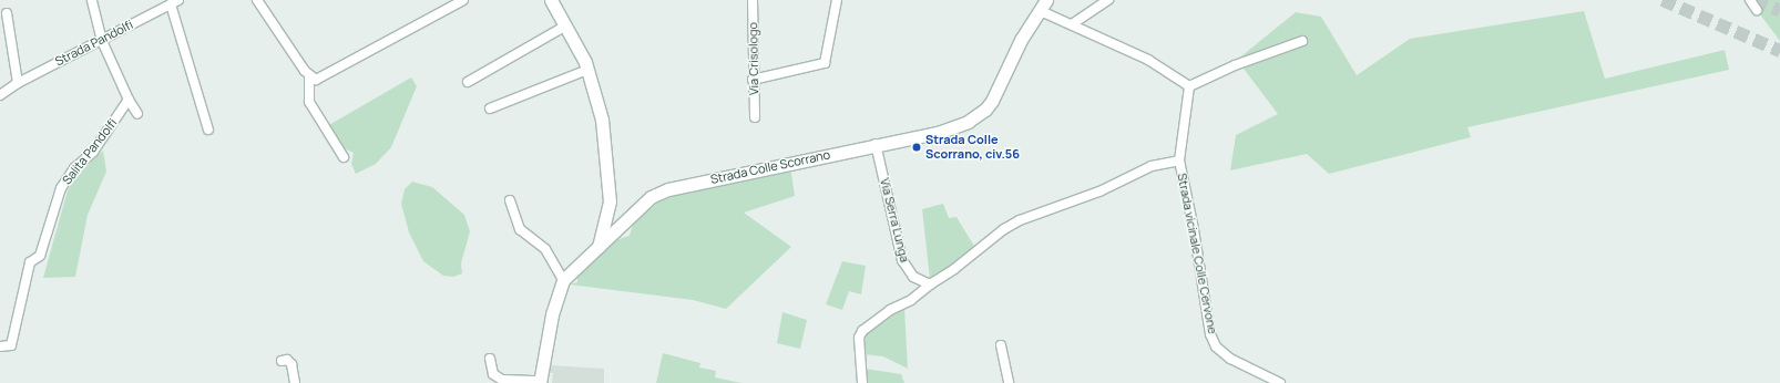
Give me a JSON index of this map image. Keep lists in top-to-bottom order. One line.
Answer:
{"streets":{"street":["Strada Pandolfi","Via Crisologo","Salita Pandolfi","Strada Colle Scorrano","Via Serra Lunga","Strada vicinale Colle Cervone"]},"crossings":[["Strada Colle Scorrano","Via Serra Lunga"]],"places":["Strada Colle Scorrano, civ.56"]}
